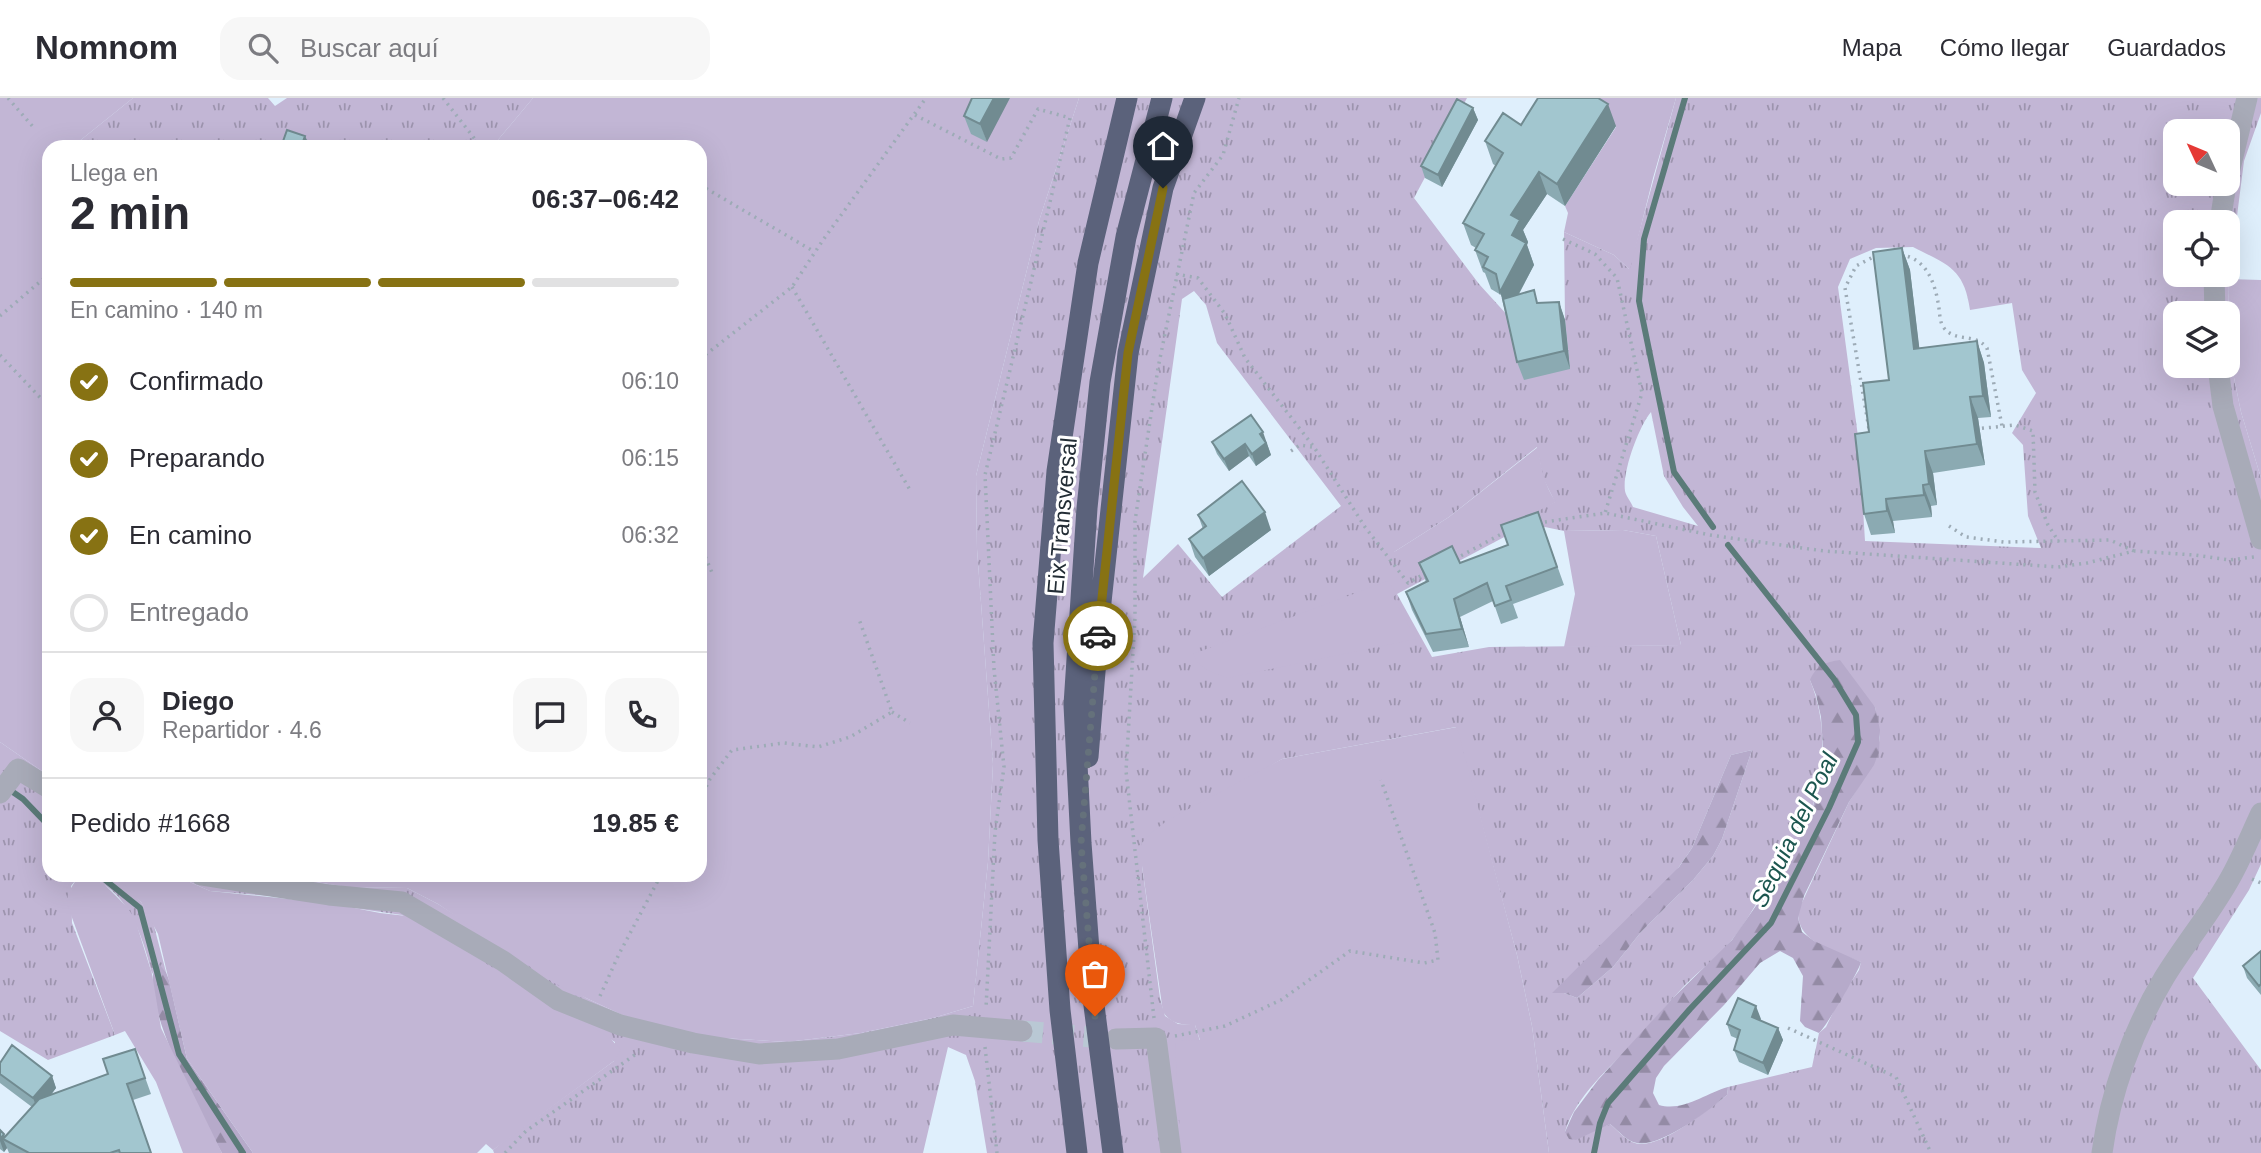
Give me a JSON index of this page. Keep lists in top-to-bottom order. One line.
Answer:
{"streets":{"highway":["Eix Transversal"]},"water":["Sèquia del Poal"],"north":"top left","page":{"header":"Nomnom","search":"Buscar aquí","nav":["Mapa","Cómo llegar","Guardados"],"heading":["2 min","Llega en","06:37–06:42"],"panel":["Diego","Repartidor · 4.6","Pedido #1668","19.85 €"],"bar":"En camino · 140 m","list":[["Confirmado","06:10"],["Preparando","06:15"],["En camino","06:32"],"Entregado"]}}
